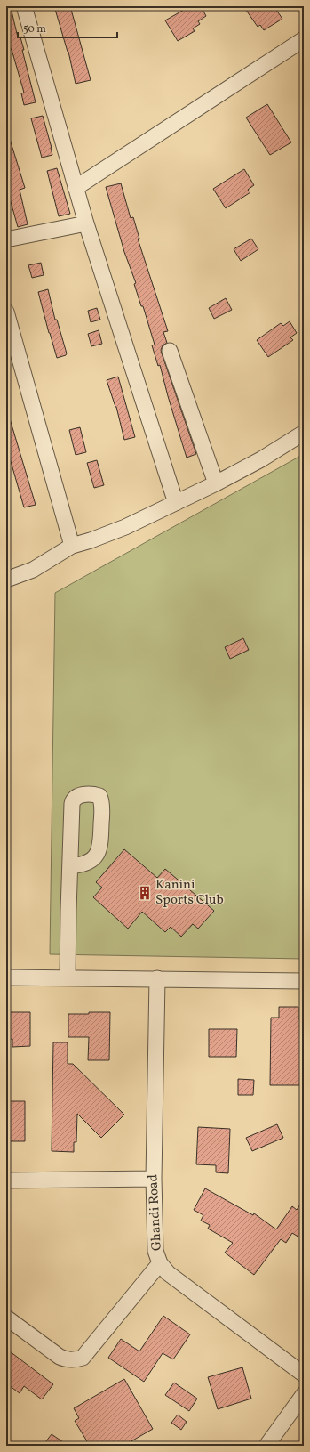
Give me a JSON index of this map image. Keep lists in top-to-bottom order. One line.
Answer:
{"streets":{"street":["Ghandi Road"]},"places":{"building":["Kanini Sports Club"]},"scale_bar":"50 m"}
